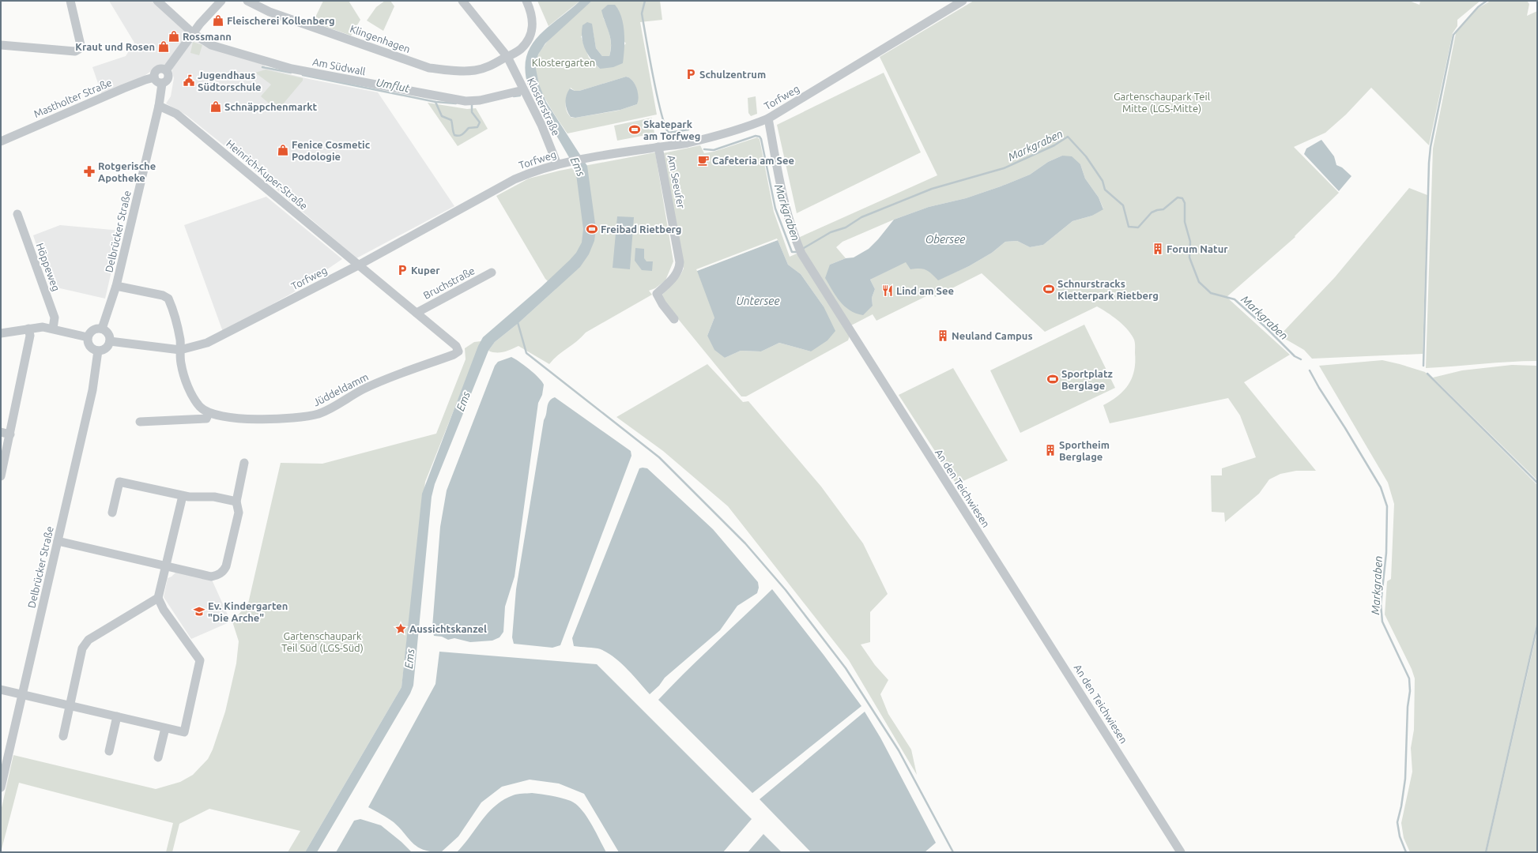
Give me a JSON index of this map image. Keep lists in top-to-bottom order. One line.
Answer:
{"streets":{"street":["Klingenhagen","Am Südwall","Torfweg","Mastholter Straße","Klosterstraße","Heinrich-Kuper-Straße","Am Seeufer","Delbrücker Straße","Höppeweg","Bruchstraße","Jüddeldamm","An den Teichwiesen"]},"crossings":[["Klingenhagen","Klosterstraße"],["Am Südwall","Klosterstraße"],["Torfweg","Klosterstraße"],["Torfweg","Heinrich-Kuper-Straße"],["Torfweg","Am Seeufer"],["Torfweg","Delbrücker Straße"],["Torfweg","Jüddeldamm"],["Torfweg","An den Teichwiesen"],["Mastholter Straße","Delbrücker Straße"],["Heinrich-Kuper-Straße","Delbrücker Straße"],["Bruchstraße","Jüddeldamm"]],"water":["Umflut","Markgraben","Ems","Obersee","Untersee"],"parks":["Klostergarten","Gartenschaupark Teil Mitte (LGS-Mitte)","Gartenschaupark Teil Süd (LGS-Süd)"],"places":{"shop":["Fleischerei Kollenberg","Rossmann","Kraut und Rosen","Schnäppchenmarkt","Fenice Cosmetic Podologie"],"parking":["Schulzentrum","Kuper"],"public building":["Jugendhaus Südtorschule"],"sports":["Skatepark am Torfweg","Freibad Rietberg","Schnurstracks Kletterpark Rietberg","Sportplatz Berglage"],"cafe":["Cafeteria am See"],"pharmacy":["Rotgerische Apotheke"],"building":["Forum Natur","Neuland Campus","Sportheim Berglage"],"restaurant":["Lind am See"],"school or university":["Ev. Kindergarten \"Die Arche\""],"place":["Aussichtskanzel"]}}
